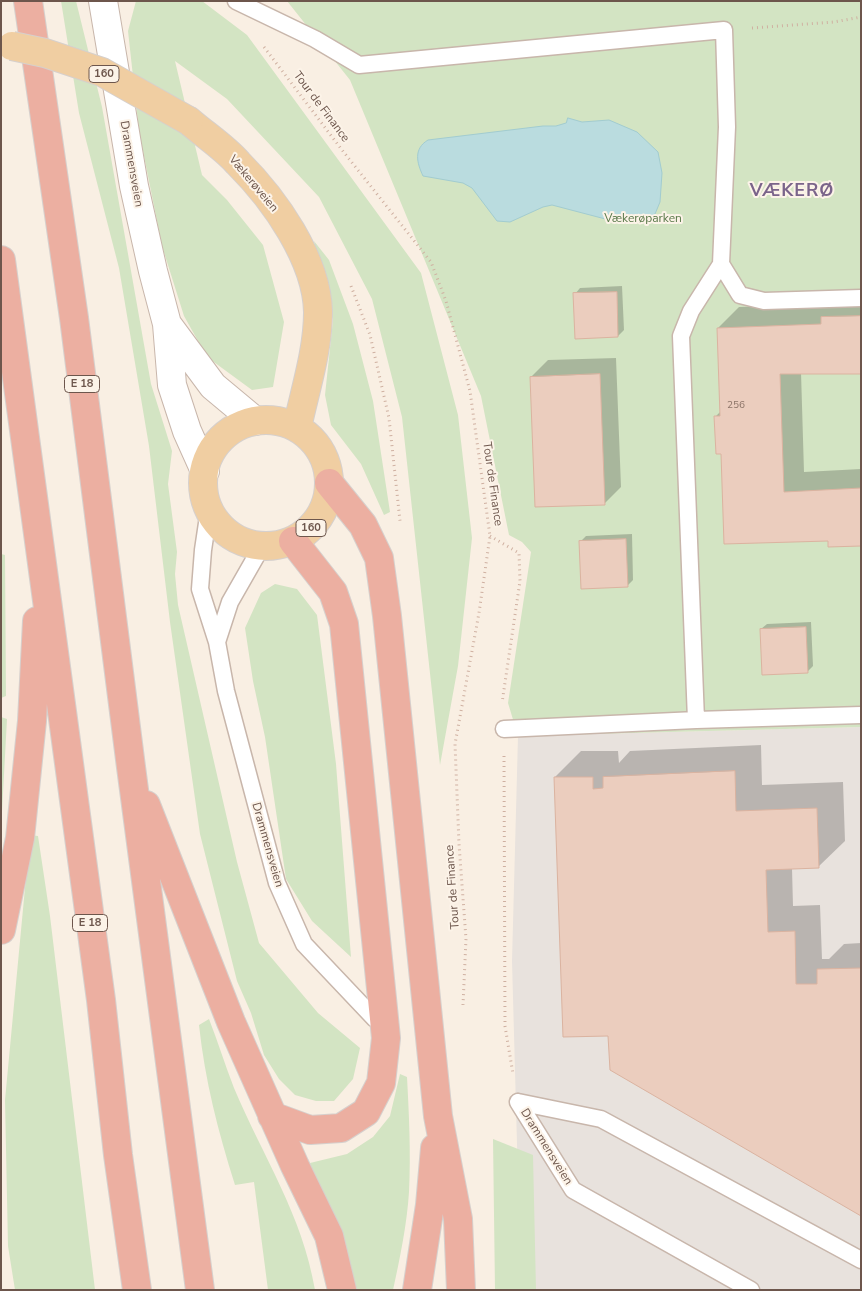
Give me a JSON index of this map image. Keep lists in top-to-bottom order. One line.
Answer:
{"streets":{"highway":["E 18"],"main road":["160","Vækerøveien"],"street":["Drammensveien"],"path":["Tour de Finance"]},"crossings":[["160","Drammensveien"],["160","Vækerøveien"],["Drammensveien","Vækerøveien"]],"districts":["VÆKERØ"],"parks":["Vækerøparken"],"house_numbers":["256"]}
